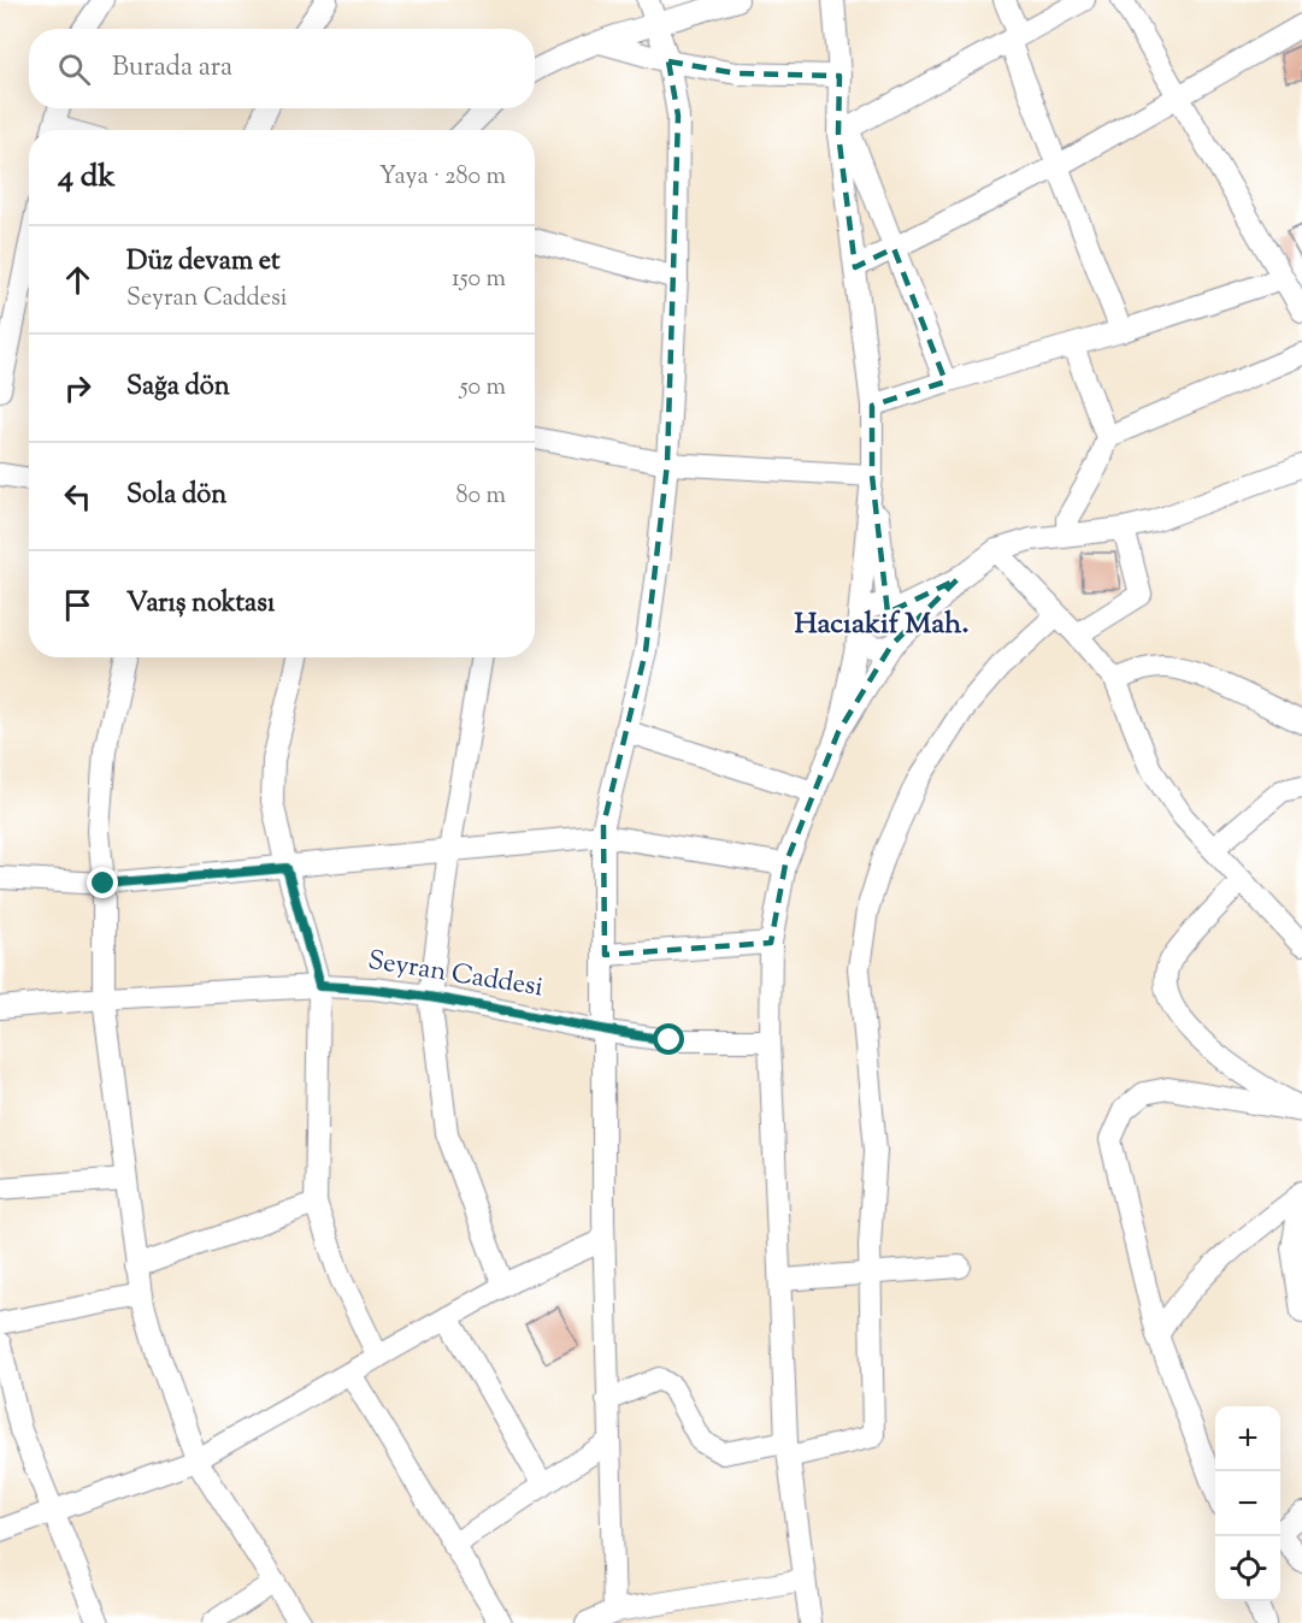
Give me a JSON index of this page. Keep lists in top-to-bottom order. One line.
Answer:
{"streets":{"street":["Seyran Caddesi"]},"districts":["Hacıakif Mah."],"page":{"search":"Burada ara","heading":["4 dk","Yaya · 280 m"],"list":[["Düz devam et","Seyran Caddesi","150 m"],["Sağa dön","50 m"],["Sola dön","80 m"],"Varış noktası"],"map_buttons":["+","−"]}}
